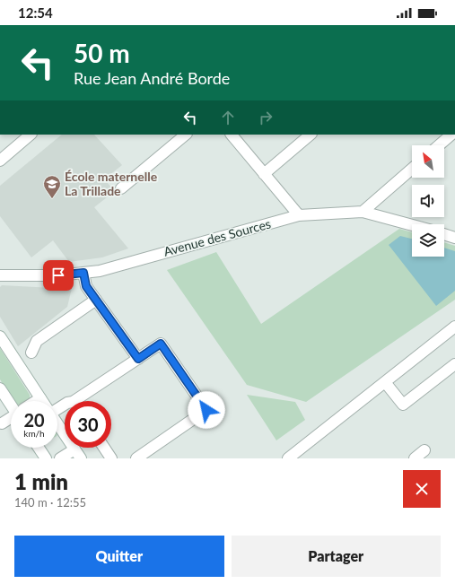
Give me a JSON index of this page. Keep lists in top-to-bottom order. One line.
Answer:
{"streets":{"street":["Avenue des Sources"]},"places":{"school or university":["École maternelle La Trillade"]},"north":"top left","page":{"status":"12:54","turn":["50 m","Rue Jean André Borde"],"speed":"20 km/h","limit":"30","heading":["1 min","140 m · 12:55"],"buttons":["Quitter","Partager"]}}
